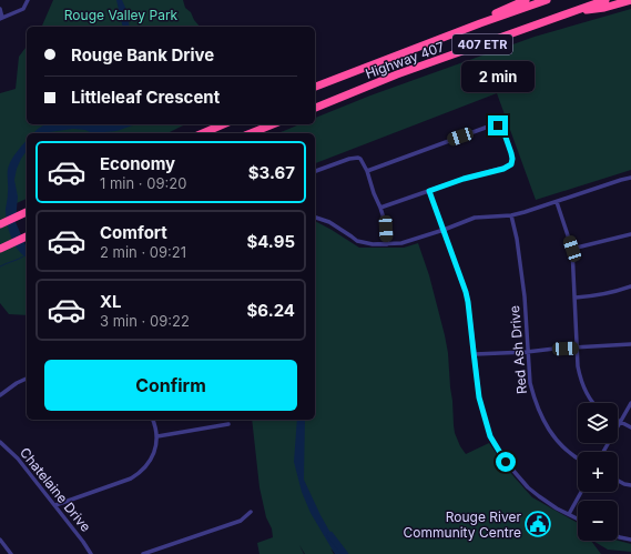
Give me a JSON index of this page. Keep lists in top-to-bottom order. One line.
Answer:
{"streets":{"highway":["407 ETR","Highway 407"],"street":["Red Ash Drive","Chatelaine Drive"]},"parks":["Rouge Valley Park"],"places":{"public building":["Rouge River Community Centre"]},"page":{"banner":["Rouge Bank Drive","Littleleaf Crescent"],"bubble":"2 min","list":[{"name":"Economy","note":"1 min · 09:20","value":"$3.67"},{"name":"Comfort","note":"2 min · 09:21","value":"$4.95"},{"name":"XL","note":"3 min · 09:22","value":"$6.24"}],"buttons":"Confirm","map_buttons":["+","−"]}}
